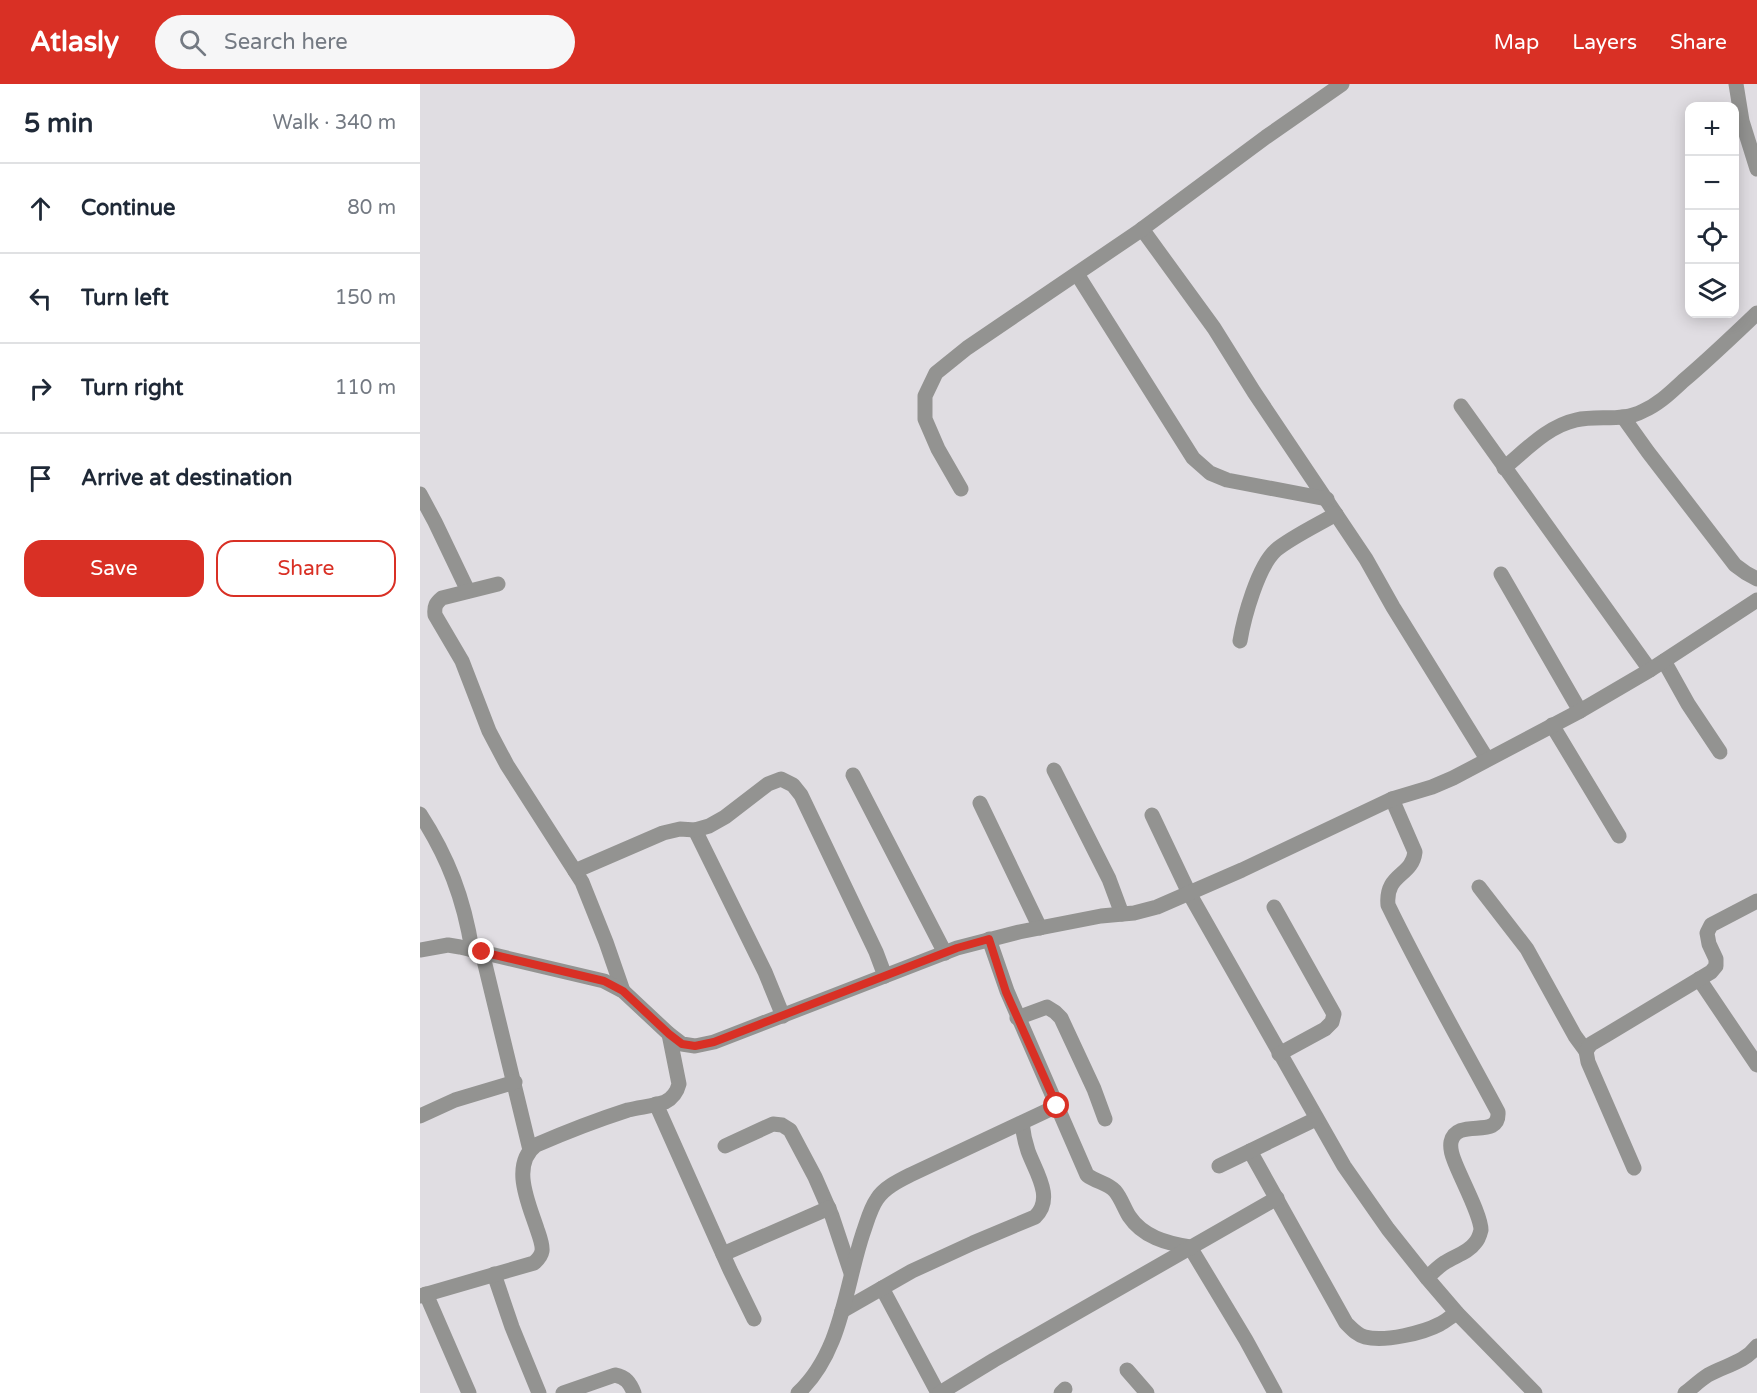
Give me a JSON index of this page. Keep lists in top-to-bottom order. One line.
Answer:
{"page":{"header":"Atlasly","search":"Search here","nav":["Map","Layers","Share"],"heading":["5 min","Walk · 340 m"],"map_buttons":["+","−"],"list":[["Continue","80 m"],["Turn left","150 m"],["Turn right","110 m"],"Arrive at destination"],"buttons":["Save","Share"]}}
